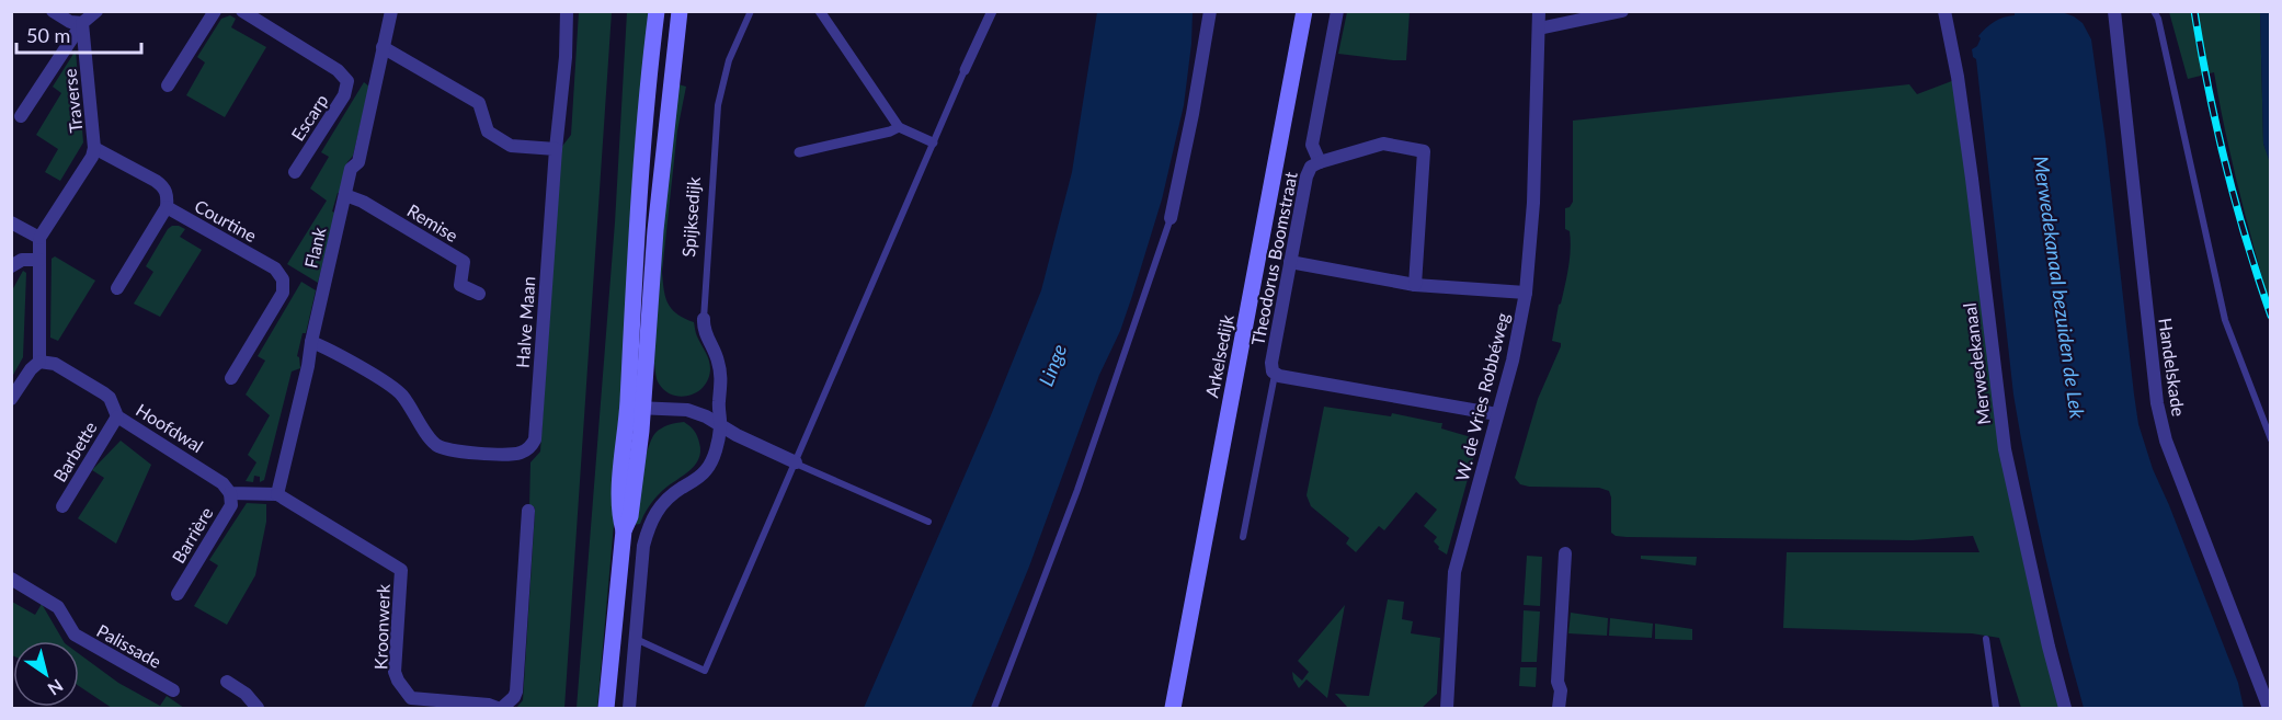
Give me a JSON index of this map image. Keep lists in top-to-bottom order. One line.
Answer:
{"streets":{"main road":["Spijksedijk","Arkelsedijk"],"street":["Traverse","Escarp","Courtine","Remise","Flank","Theodorus Boomstraat","Halve Maan","Merwedekanaal","Handelskade","W. de Vries Robbéweg","Hoofdwal","Barbette","Barrière","Kroonwerk","Palissade"]},"crossings":[["Traverse","Courtine"],["Remise","Flank"],["Flank","Halve Maan"],["Flank","Kroonwerk"],["Hoofdwal","Barbette"],["Hoofdwal","Barrière"]],"water":["Merwedekanaal bezuiden de Lek","Linge"],"scale_bar":"50 m","north":"bottom right"}
